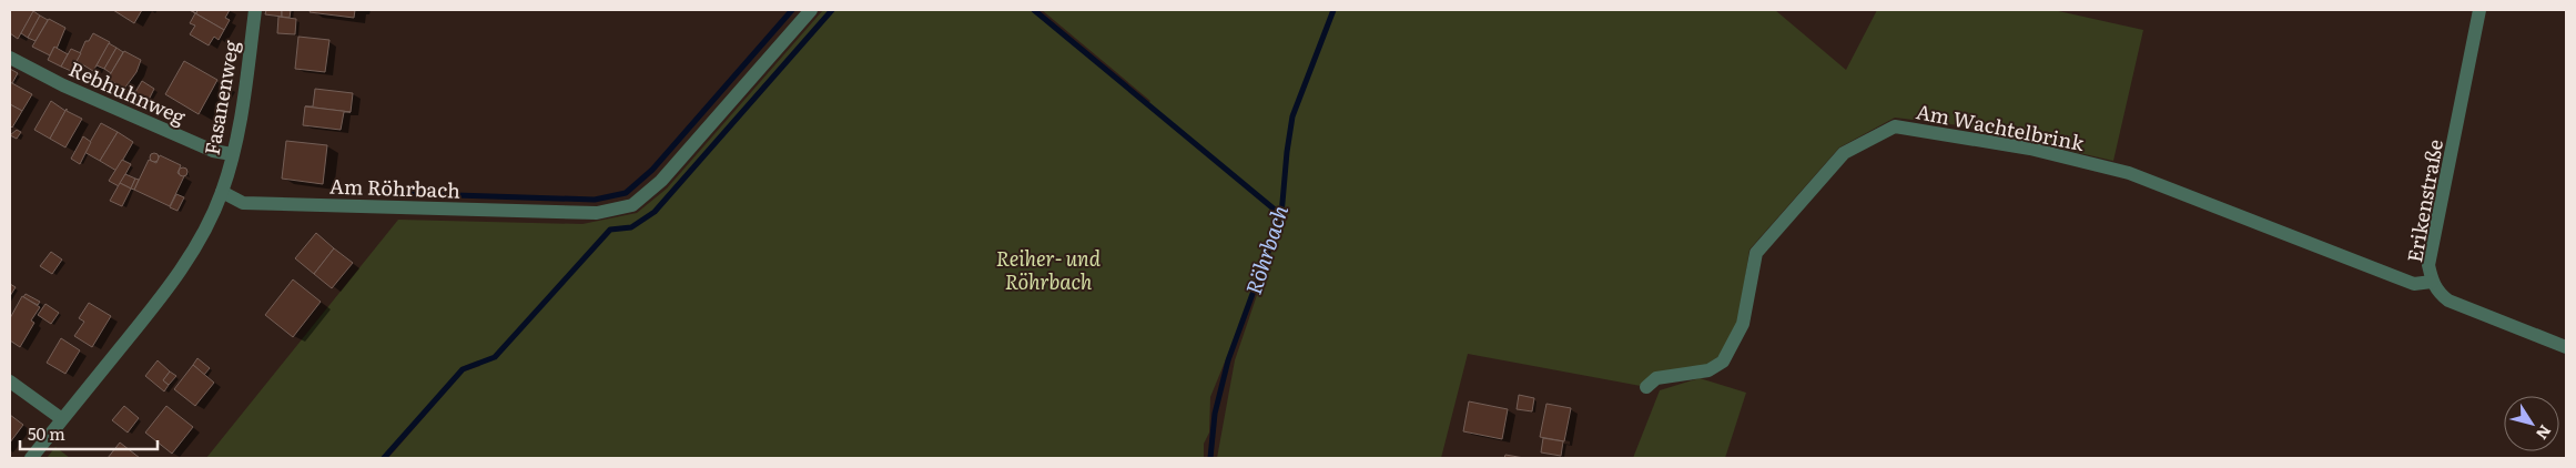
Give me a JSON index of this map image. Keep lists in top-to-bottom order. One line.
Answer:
{"streets":{"street":["Rebhuhnweg","Fasanenweg","Am Wachtelbrink","Am Röhrbach","Erikenstraße"]},"crossings":[["Rebhuhnweg","Fasanenweg"],["Fasanenweg","Am Röhrbach"],["Am Wachtelbrink","Erikenstraße"]],"water":["Röhrbach"],"parks":["Reiher- und Röhrbach"],"scale_bar":"50 m","north":"bottom right"}
